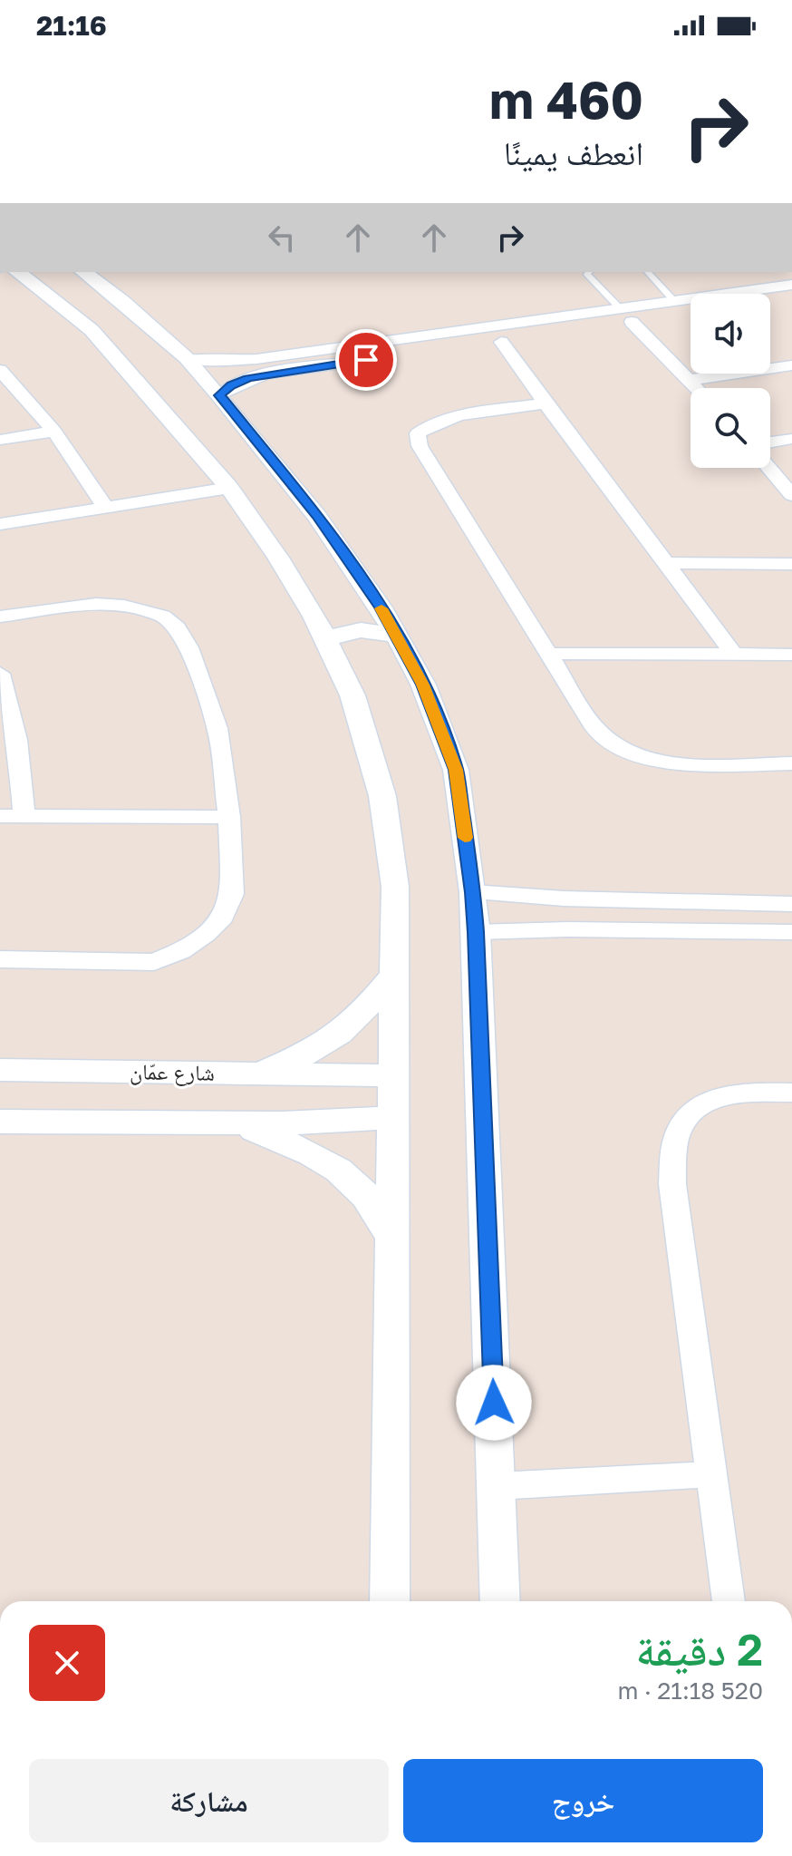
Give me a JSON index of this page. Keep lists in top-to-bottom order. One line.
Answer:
{"streets":{"street":["شارع عمّان"]},"page":{"status":"21:16","turn":["460 m","انعطف يمينًا"],"heading":["2 دقيقة","520 m · 21:18"],"buttons":["خروج","مشاركة"]}}
